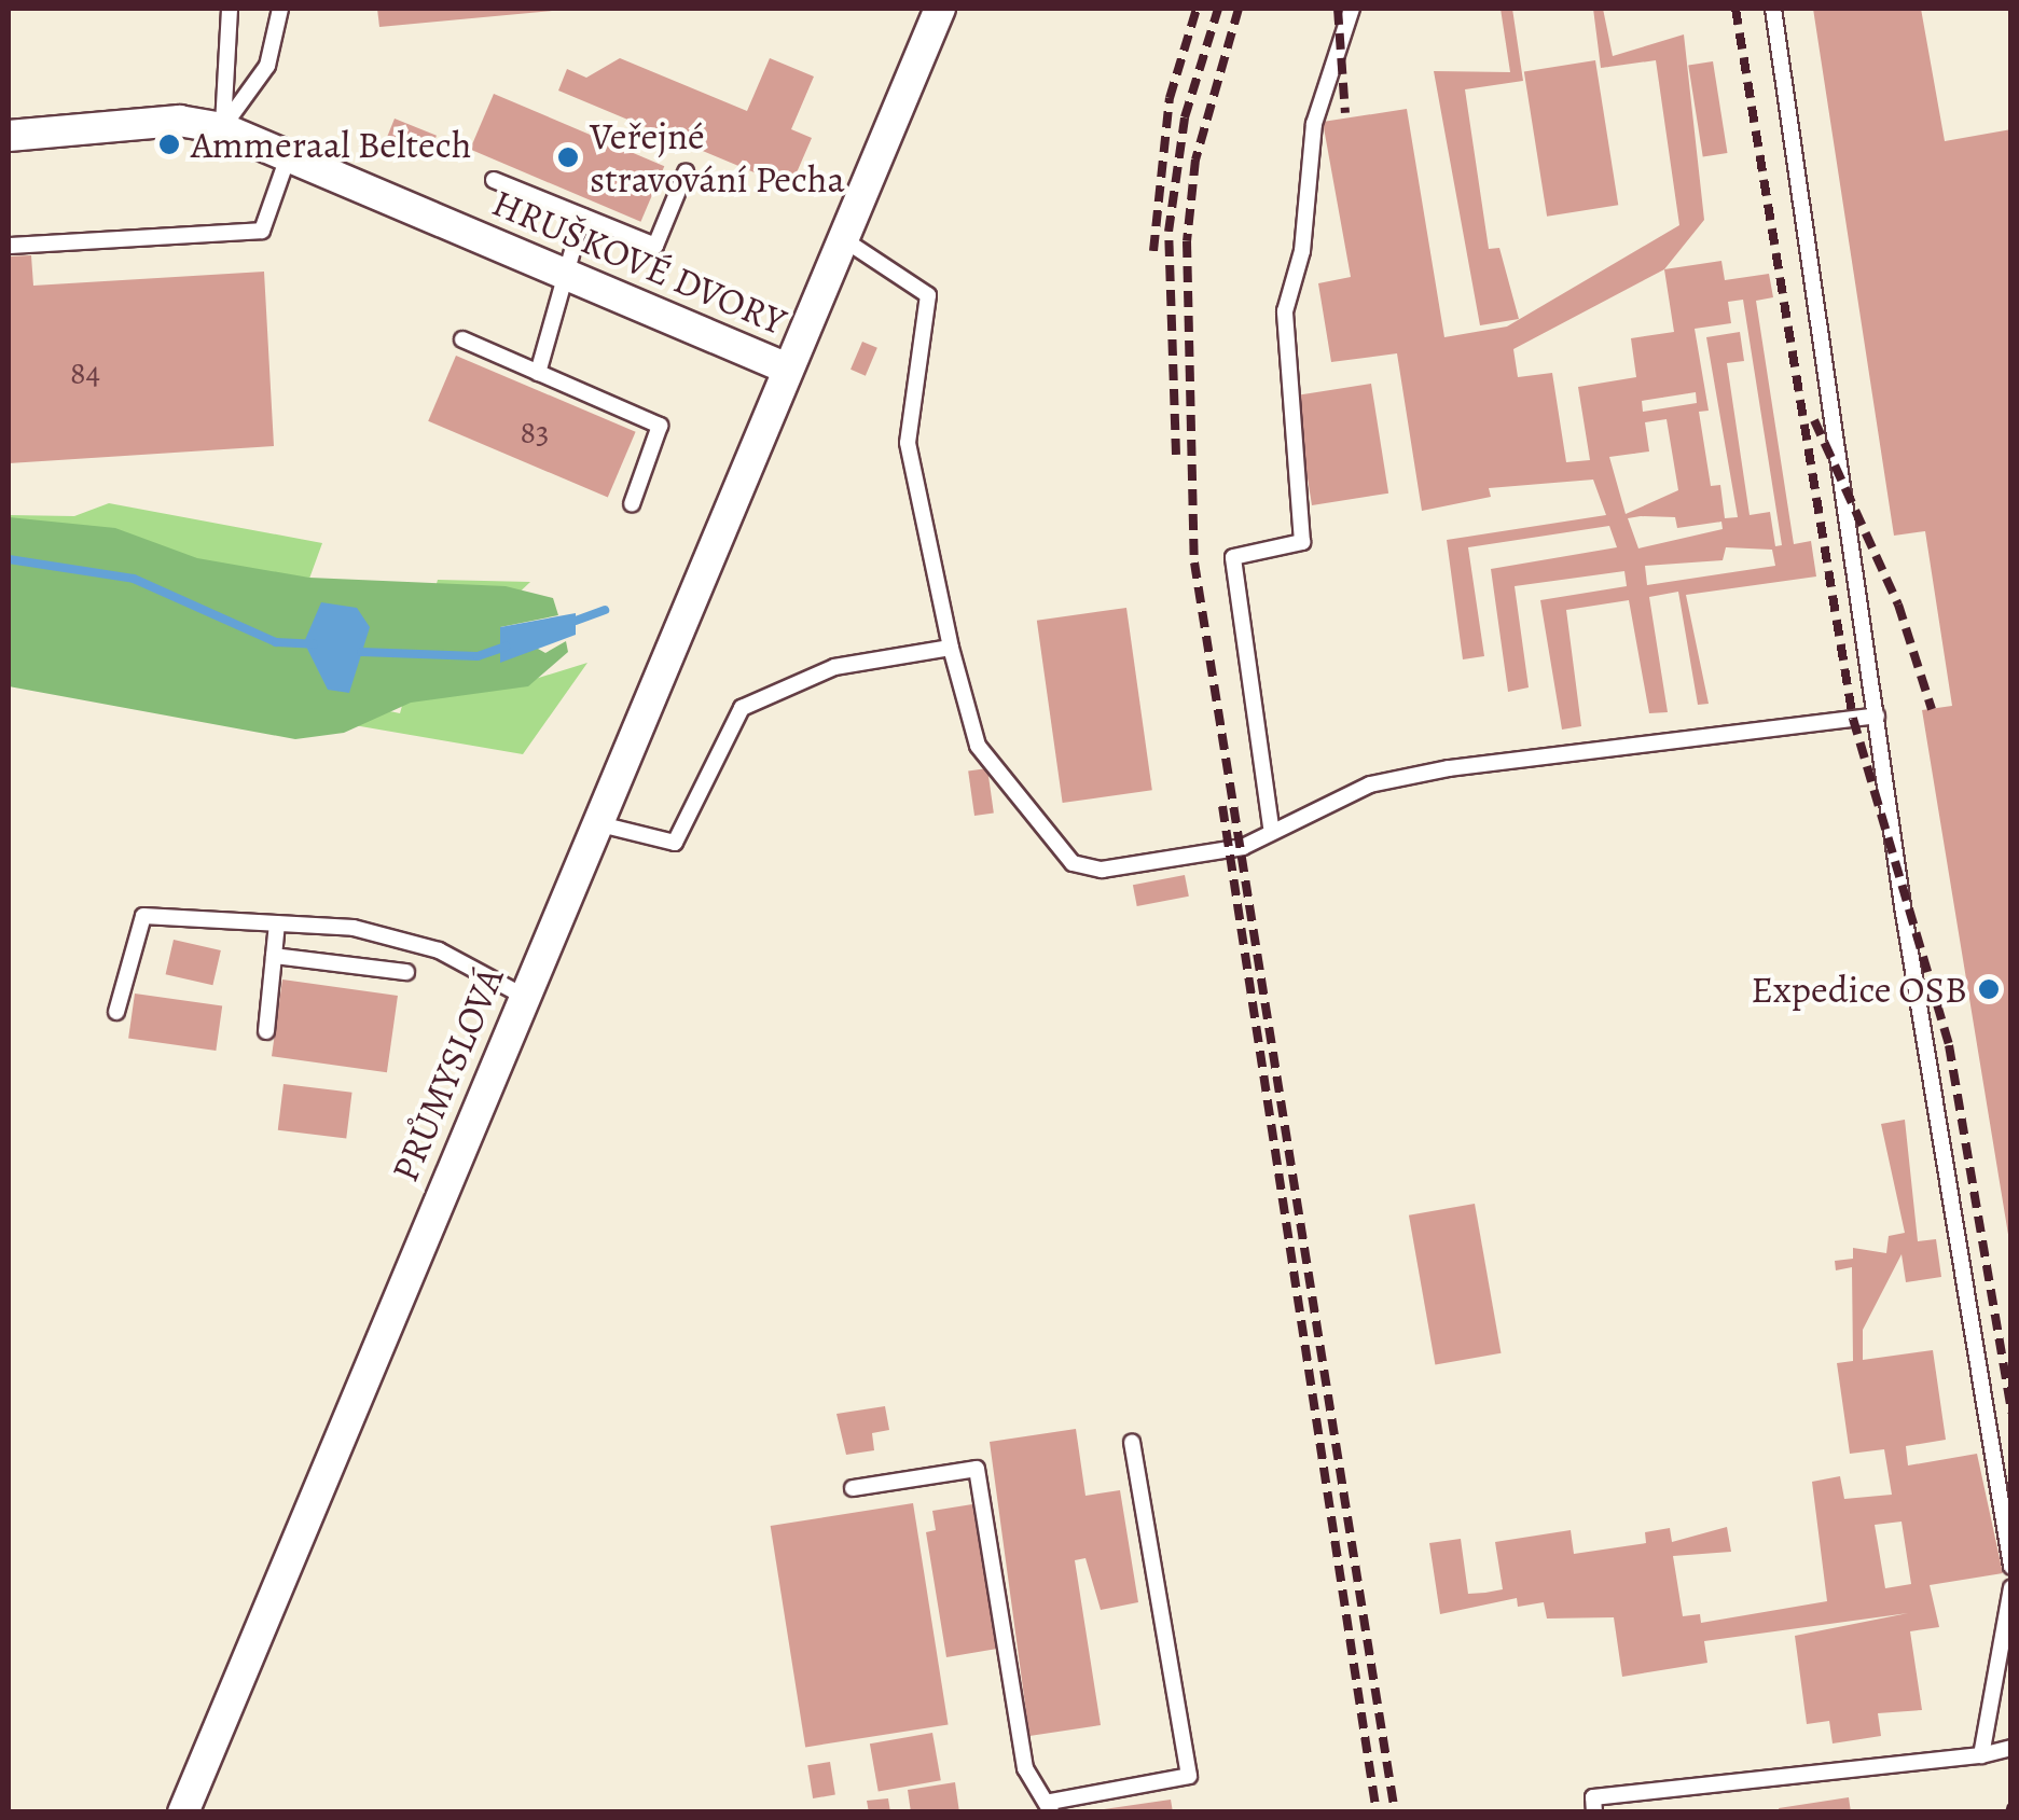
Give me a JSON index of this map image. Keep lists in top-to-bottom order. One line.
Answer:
{"streets":{"street":["HRUŠKOVÉ DVORY","PRŮMYSLOVÁ"]},"crossings":[["HRUŠKOVÉ DVORY","PRŮMYSLOVÁ"]],"places":["Ammeraal Beltech","Veřejné stravování Pecha","Expedice OSB"],"house_numbers":["84","83"]}
